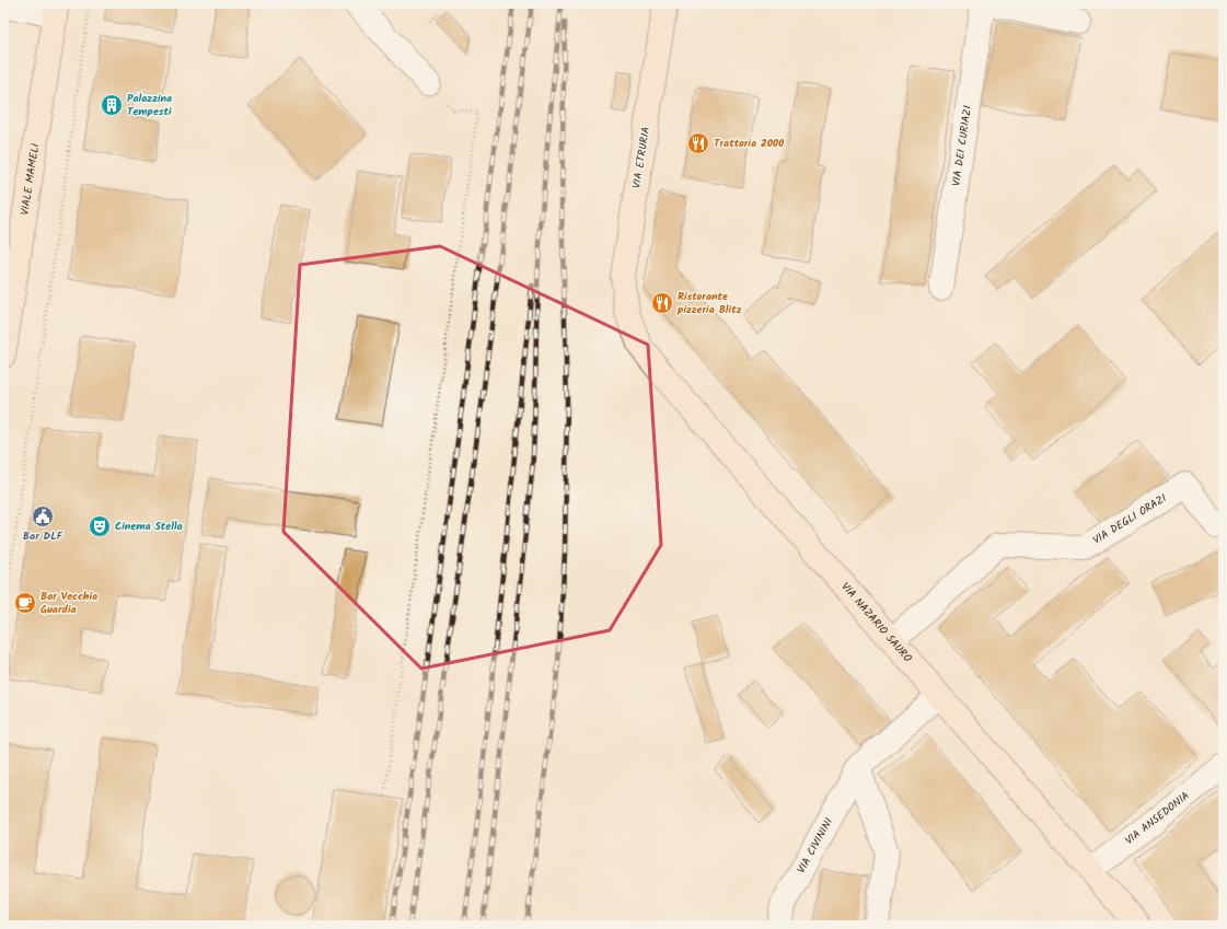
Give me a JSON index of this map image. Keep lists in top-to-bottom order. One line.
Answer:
{"streets":{"street":["VIA DEI CURIAZI","VIA ETRURIA","VIALE MAMELI","VIA DEGLI ORAZI","VIA NAZARIO SAURO","VIA ANSEDONIA","VIA CIVININI"]},"crossings":[["VIA ETRURIA","VIA NAZARIO SAURO"],["VIA DEGLI ORAZI","VIA NAZARIO SAURO"],["VIA NAZARIO SAURO","VIA ANSEDONIA"],["VIA NAZARIO SAURO","VIA CIVININI"]],"places":{"building":["Palazzina Tempesti"],"restaurant":["Trattoria 2000","Ristorante pizzeria Blitz"],"public building":["Bar DLF"],"theatre":["Cinema Stella"],"cafe":["Bar Vecchia Guardia"]}}
